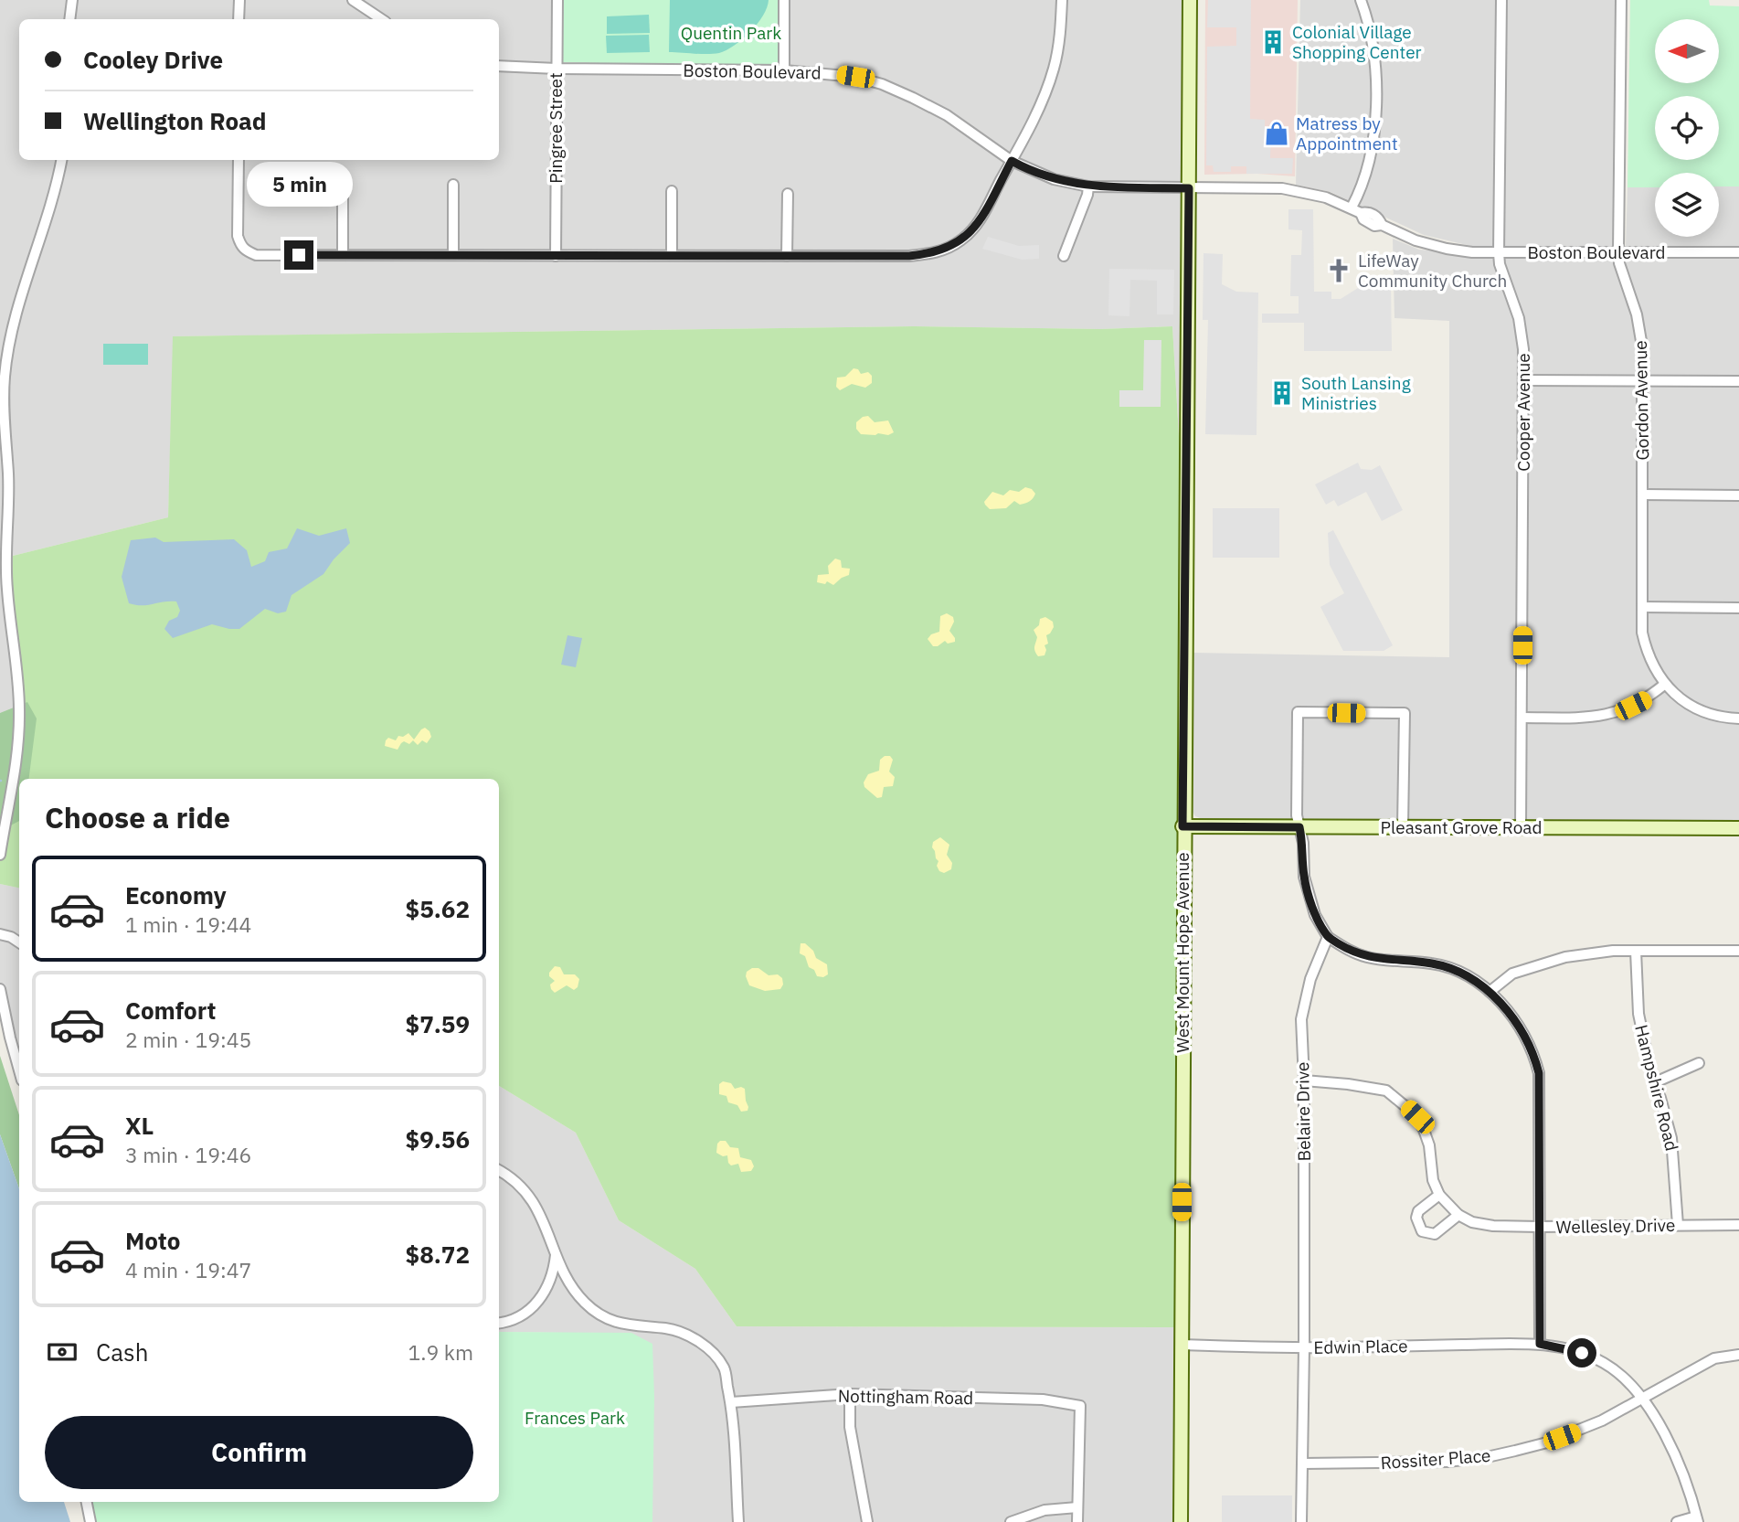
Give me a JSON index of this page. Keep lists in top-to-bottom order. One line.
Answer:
{"streets":{"street":["Boston Boulevard","Pingree Street","Gordon Avenue","Cooper Avenue","Pleasant Grove Road","West Mount Hope Avenue","Hampshire Road","Belaire Drive","Wellesley Drive","Edwin Place","Nottingham Road","Rossiter Place"]},"crossings":[["Boston Boulevard","Pingree Street"],["Boston Boulevard","Gordon Avenue"],["Boston Boulevard","Cooper Avenue"],["Boston Boulevard","West Mount Hope Avenue"],["Cooper Avenue","Pleasant Grove Road"],["Pleasant Grove Road","West Mount Hope Avenue"],["West Mount Hope Avenue","Edwin Place"],["Hampshire Road","Wellesley Drive"],["Belaire Drive","Wellesley Drive"],["Belaire Drive","Edwin Place"],["Belaire Drive","Rossiter Place"],["Edwin Place","Rossiter Place"]],"parks":["Quentin Park","Frances Park"],"places":{"building":["Colonial Village Shopping Center","South Lansing Ministries"],"shop":["Matress by Appointment"],"church":["LifeWay Community Church"]},"north":"left","page":{"banner":["Cooley Drive","Wellington Road"],"bubble":"5 min","heading":"Choose a ride","list":[{"name":"Economy","note":"1 min · 19:44","value":"$5.62"},{"name":"Comfort","note":"2 min · 19:45","value":"$7.59"},{"name":"XL","note":"3 min · 19:46","value":"$9.56"},{"name":"Moto","note":"4 min · 19:47","value":"$8.72"}],"pay":["Cash","1.9 km"],"buttons":"Confirm"}}
